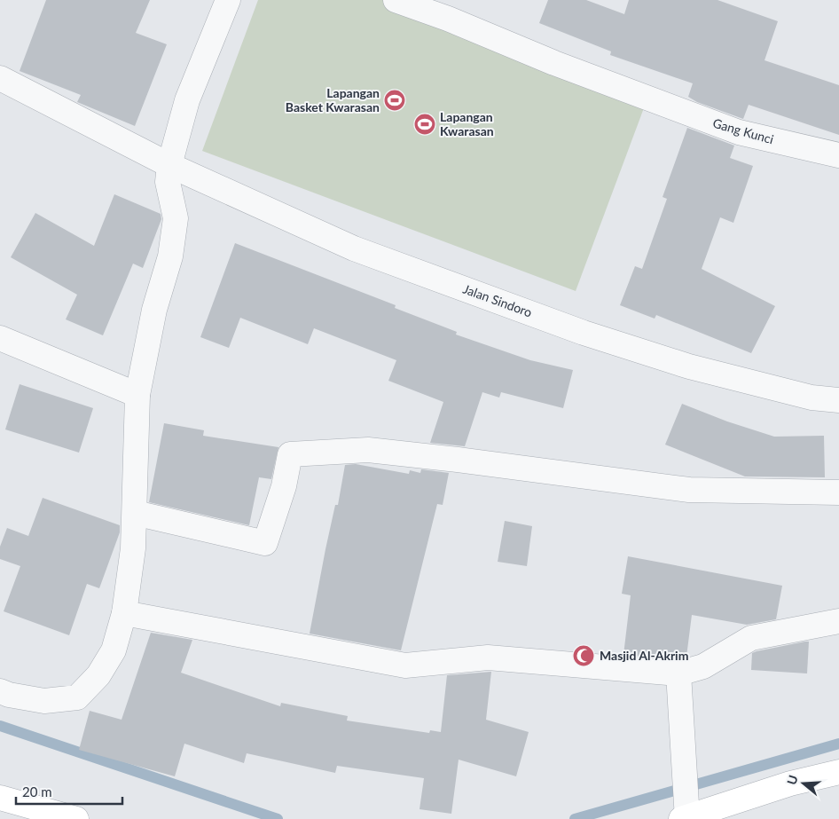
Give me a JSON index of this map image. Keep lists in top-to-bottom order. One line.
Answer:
{"streets":{"street":["Gang Kunci","Jalan Sindoro"]},"places":{"sports":["Lapangan Basket Kwarasan","Lapangan Kwarasan"],"mosque":["Masjid Al-Akrim"]},"scale_bar":"20 m","north":"left"}
